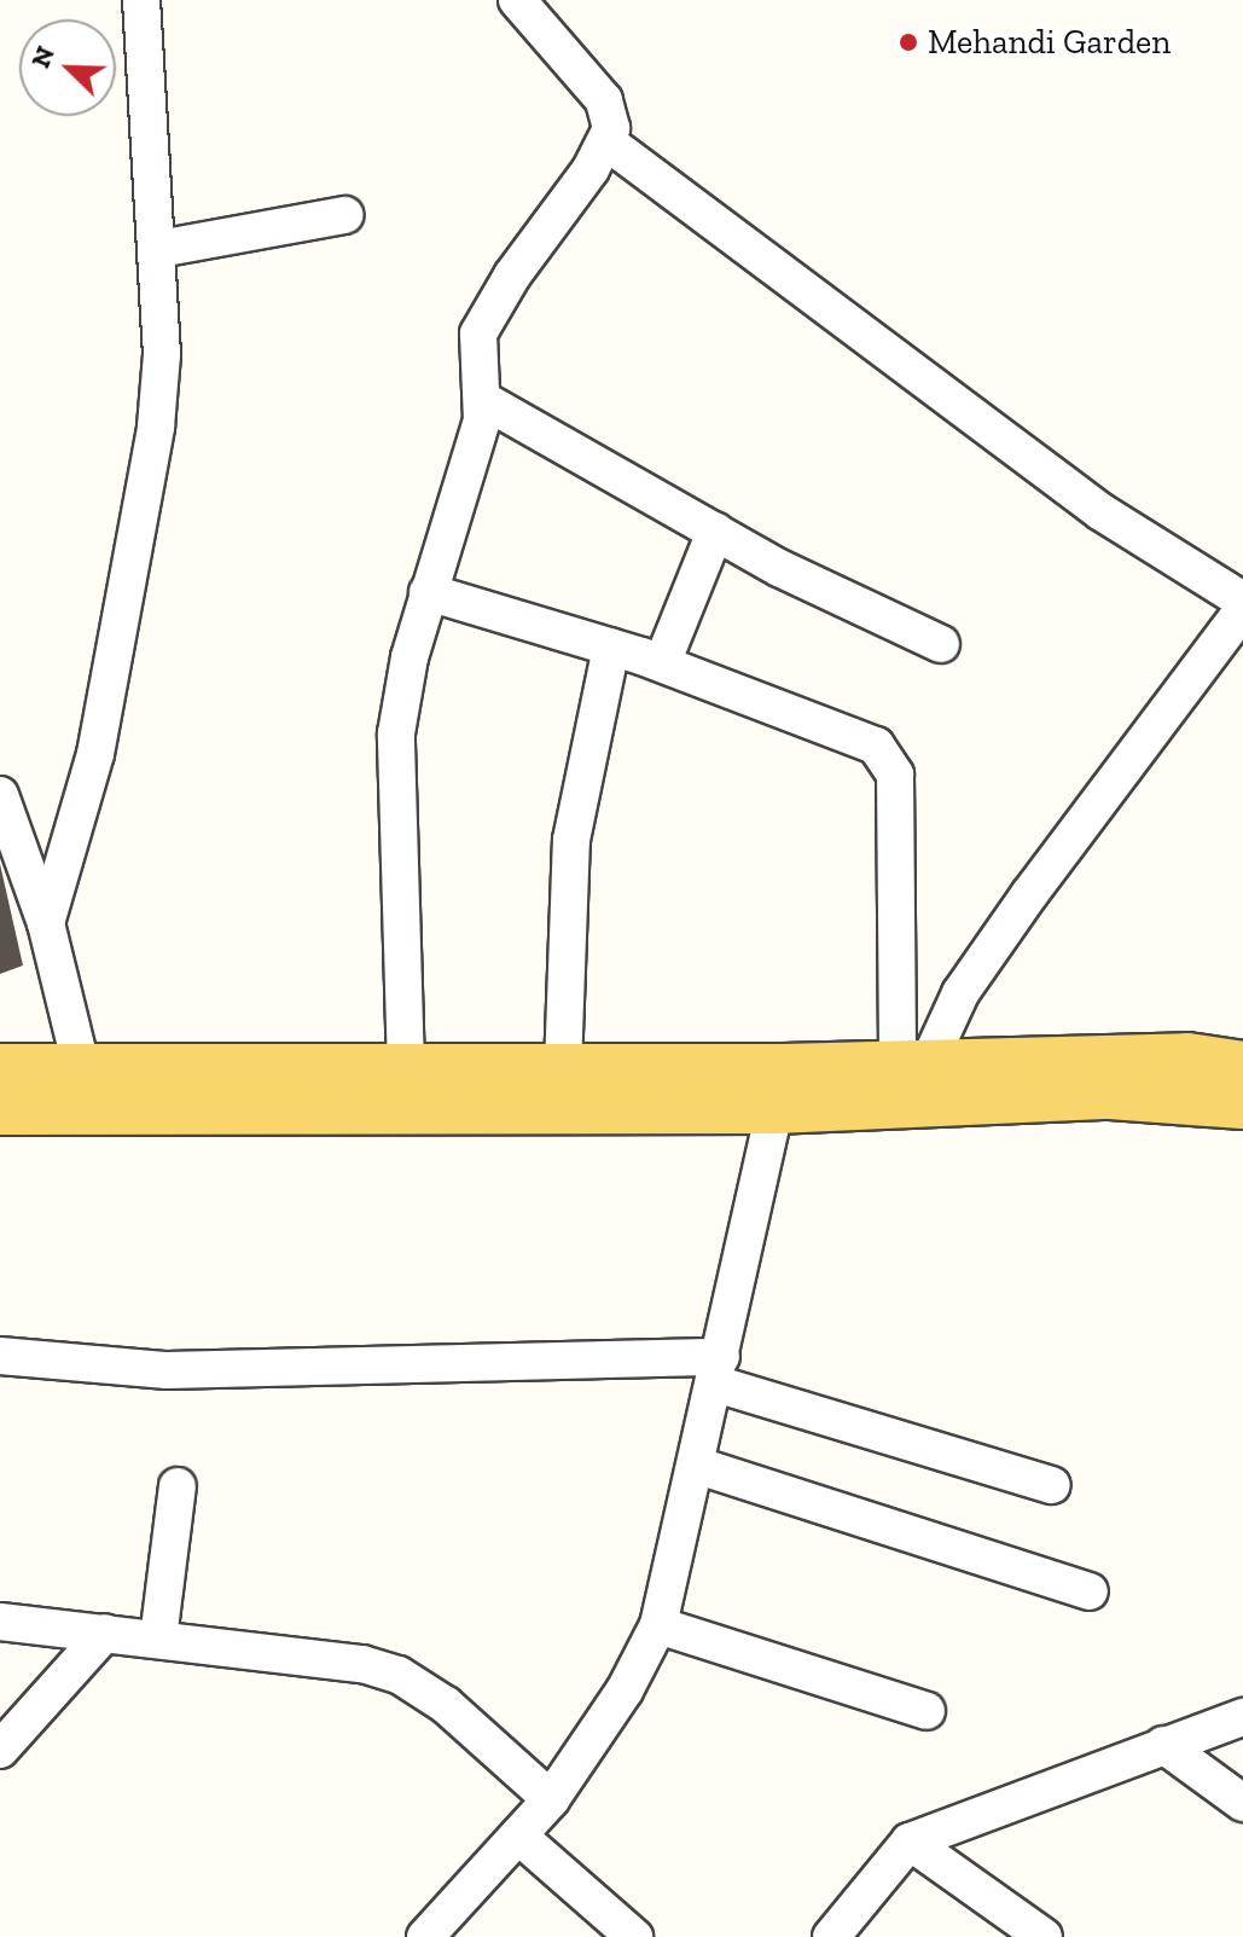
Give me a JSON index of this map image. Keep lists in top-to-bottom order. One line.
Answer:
{"places":["Mehandi Garden"],"north":"top left"}
